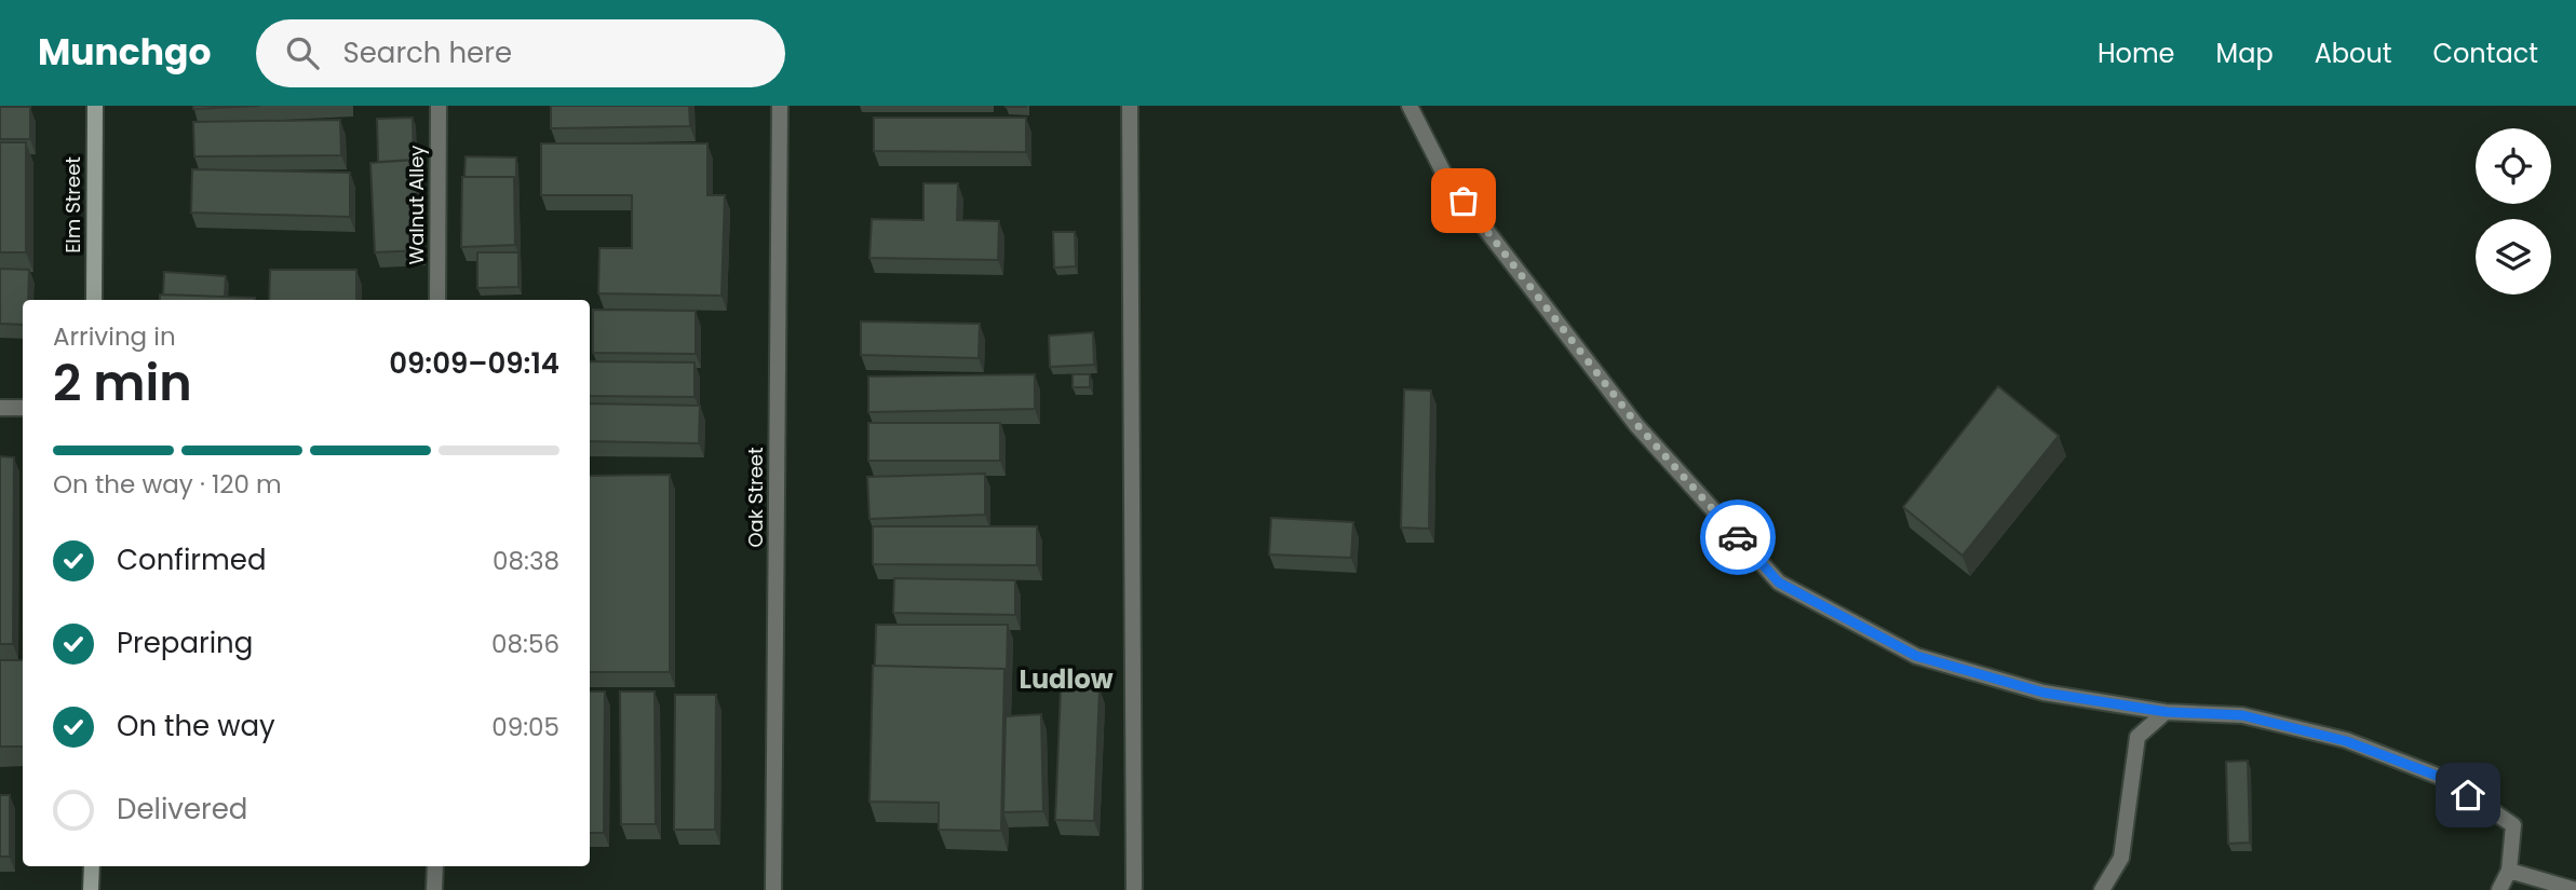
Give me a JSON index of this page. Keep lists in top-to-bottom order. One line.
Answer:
{"streets":{"main road":["Elm Street"],"street":["Walnut Alley","Oak Street"]},"districts":["Ludlow"],"page":{"header":"Munchgo","search":"Search here","nav":["Home","Map","About","Contact"],"heading":["2 min","Arriving in","09:09–09:14"],"bar":"On the way · 120 m","list":[["Confirmed","08:38"],["Preparing","08:56"],["On the way","09:05"],"Delivered"]}}
